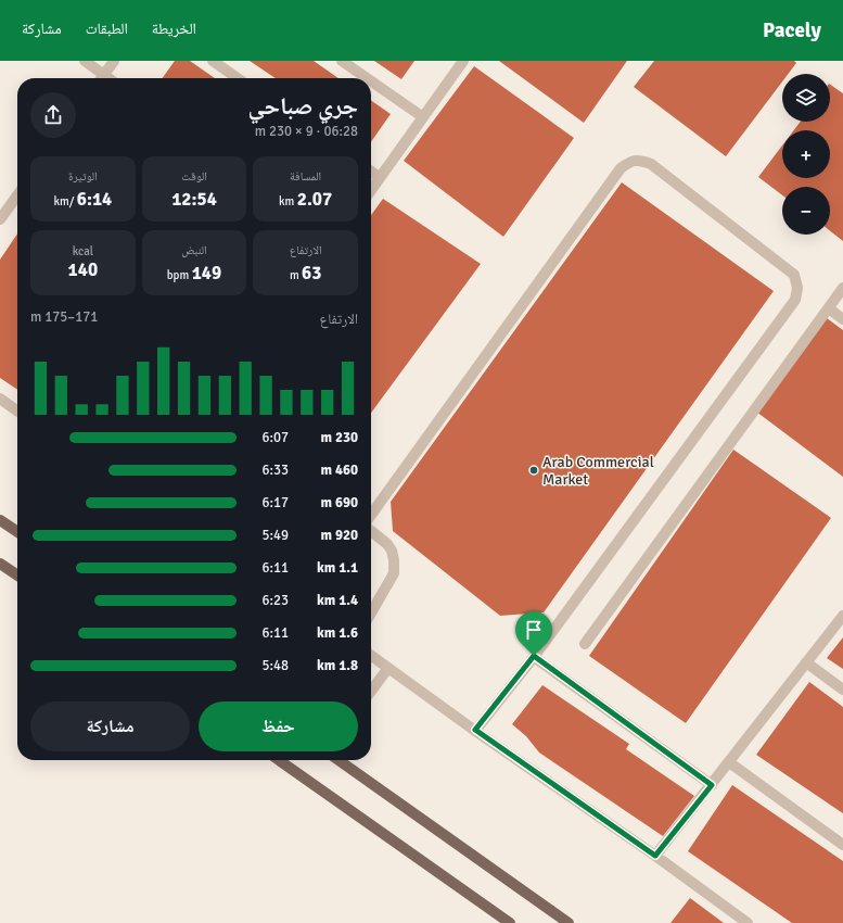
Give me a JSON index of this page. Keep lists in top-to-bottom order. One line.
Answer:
{"places":["Arab Commercial Market"],"page":{"header":"Pacely","nav":["الخريطة","الطبقات","مشاركة"],"map_buttons":["+","−"],"heading":["جري صباحي","06:28 · 9 × 230 m"],"stats":[["المسافة","2.07 km"],["الوقت","12:54"],["الوتيرة","6:14 /km"],["الارتفاع","63 m"],["النبض","149 bpm"],["kcal","140"]],"chart":["الارتفاع","171–175 m"],"list":[{"name":"230 m","note":"6:07"},{"name":"460 m","note":"6:33"},{"name":"690 m","note":"6:17"},{"name":"920 m","note":"5:49"},{"name":"1.1 km","note":"6:11"},{"name":"1.4 km","note":"6:23"},{"name":"1.6 km","note":"6:11"},{"name":"1.8 km","note":"5:48"}],"buttons":["حفظ","مشاركة"]}}
